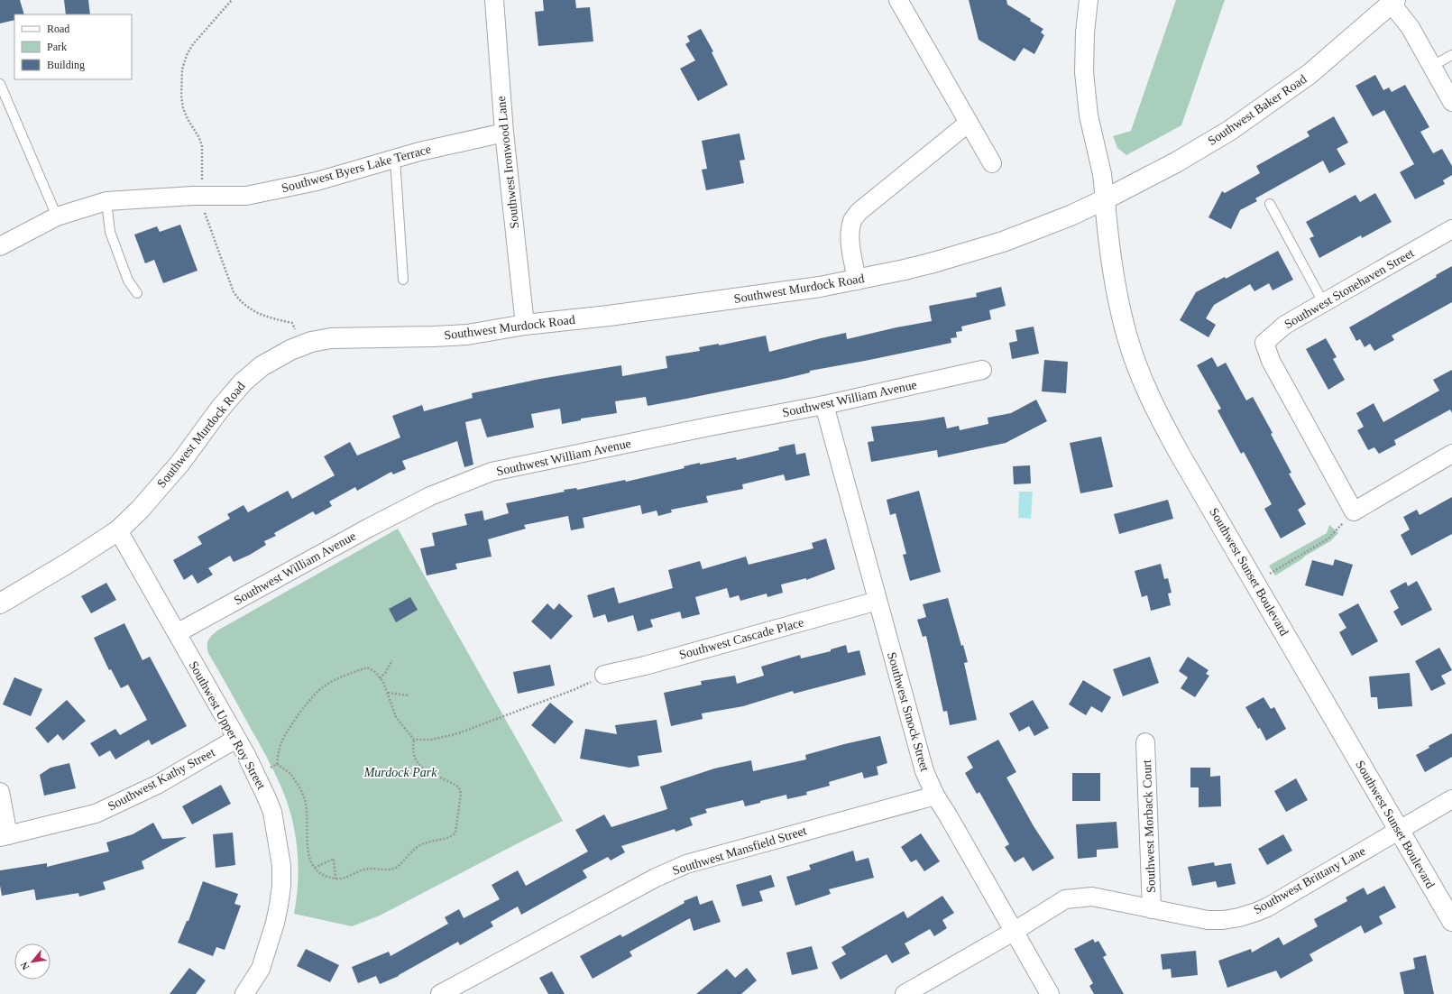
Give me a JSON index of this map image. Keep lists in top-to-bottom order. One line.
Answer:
{"streets":{"main road":["Southwest Baker Road","Southwest Murdock Road","Southwest Sunset Boulevard"],"street":["Southwest Ironwood Lane","Southwest Byers Lake Terrace","Southwest Stonehaven Street","Southwest William Avenue","Southwest Cascade Place","Southwest Smock Street","Southwest Upper Roy Street","Southwest Kathy Street","Southwest Morback Court","Southwest Mansfield Street","Southwest Brittany Lane"]},"crossings":[["Southwest Baker Road","Southwest Murdock Road"],["Southwest Baker Road","Southwest Sunset Boulevard"],["Southwest Ironwood Lane","Southwest Byers Lake Terrace"],["Southwest Ironwood Lane","Southwest Murdock Road"],["Southwest Murdock Road","Southwest Sunset Boulevard"],["Southwest Murdock Road","Southwest Upper Roy Street"],["Southwest William Avenue","Southwest Smock Street"],["Southwest William Avenue","Southwest Upper Roy Street"],["Southwest Sunset Boulevard","Southwest Brittany Lane"],["Southwest Cascade Place","Southwest Smock Street"],["Southwest Smock Street","Southwest Mansfield Street"],["Southwest Smock Street","Southwest Brittany Lane"],["Southwest Upper Roy Street","Southwest Kathy Street"],["Southwest Morback Court","Southwest Brittany Lane"]],"parks":["Murdock Park"],"legend":["Road","Park","Building"],"north":"bottom left"}
